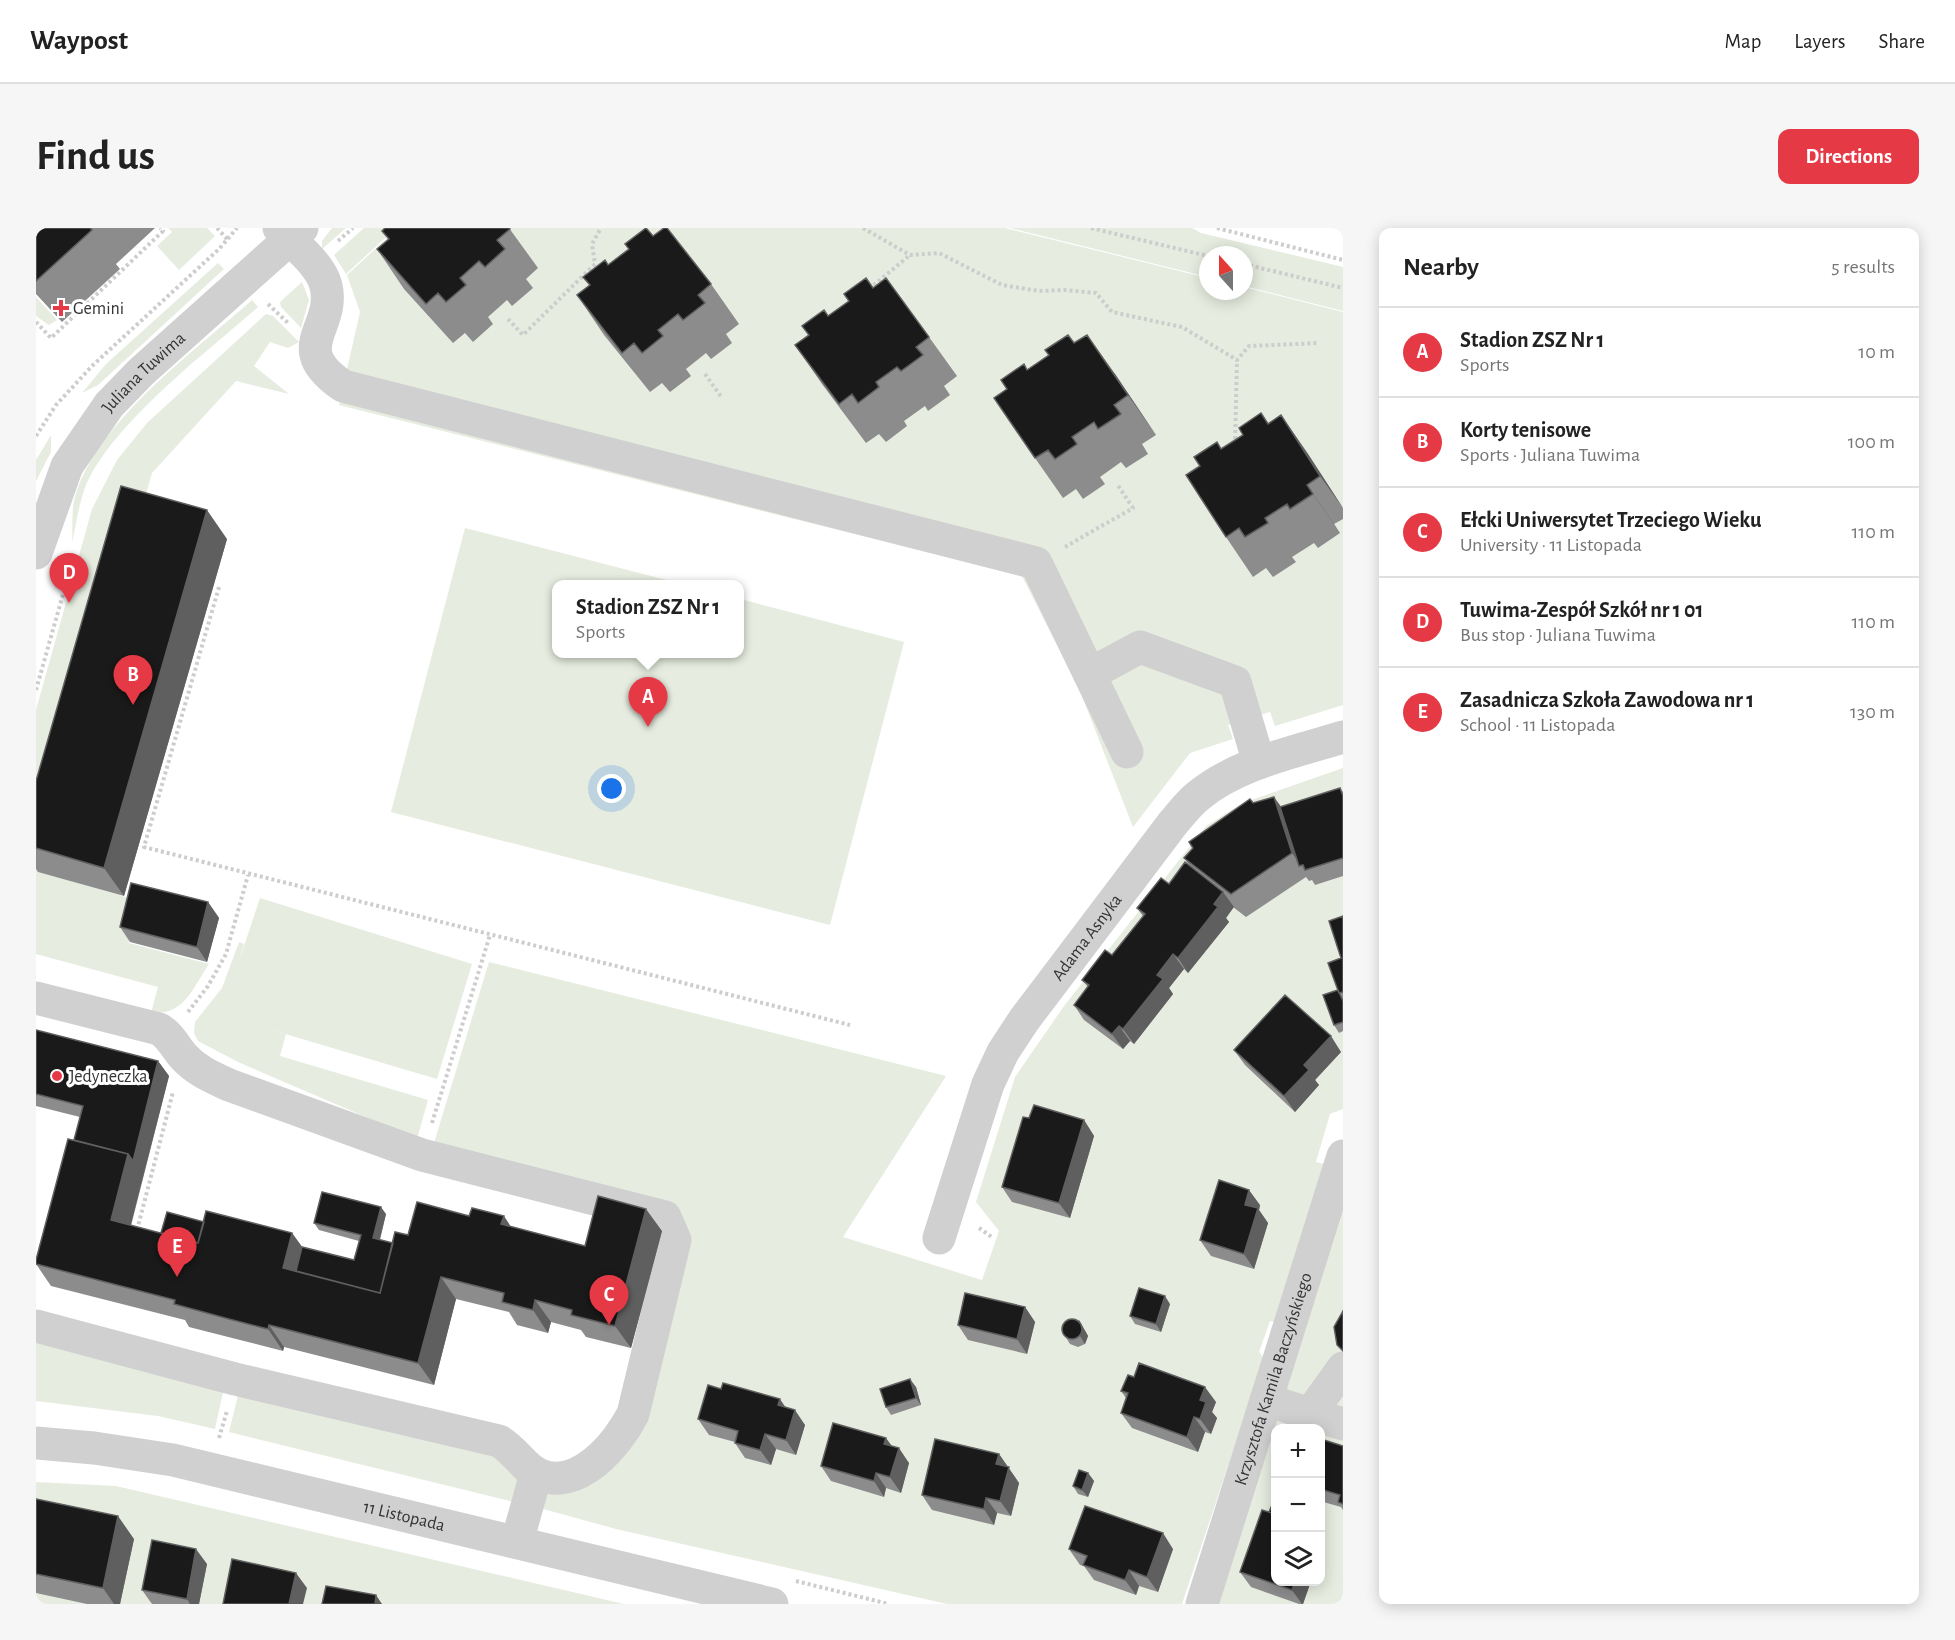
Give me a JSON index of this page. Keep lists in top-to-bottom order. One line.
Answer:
{"streets":{"street":["Juliana Tuwima","Adama Asnyka","Krzysztofa Kamila Baczyńskiego","11 Listopada"]},"places":{"health":["Gemini"],"other":["Jedyneczka"]},"north":"top","page":{"header":"Waypost","nav":["Map","Layers","Share"],"buttons":"Directions","title":"Find us","heading":["Nearby","5 results"],"list":[{"mark":"A","name":"Stadion ZSZ Nr 1","note":"Sports","value":"10 m"},{"mark":"B","name":"Korty tenisowe","note":"Sports · Juliana Tuwima","value":"100 m"},{"mark":"C","name":"Ełcki Uniwersytet Trzeciego Wieku","note":"University · 11 Listopada","value":"110 m"},{"mark":"D","name":"Tuwima-Zespół Szkół nr 1 01","note":"Bus stop · Juliana Tuwima","value":"110 m"},{"mark":"E","name":"Zasadnicza Szkoła Zawodowa nr 1","note":"School · 11 Listopada","value":"130 m"}],"pins":["D","B","A","E","C"],"popup":["Stadion ZSZ Nr 1","Sports"],"map_buttons":["+","−"]}}
